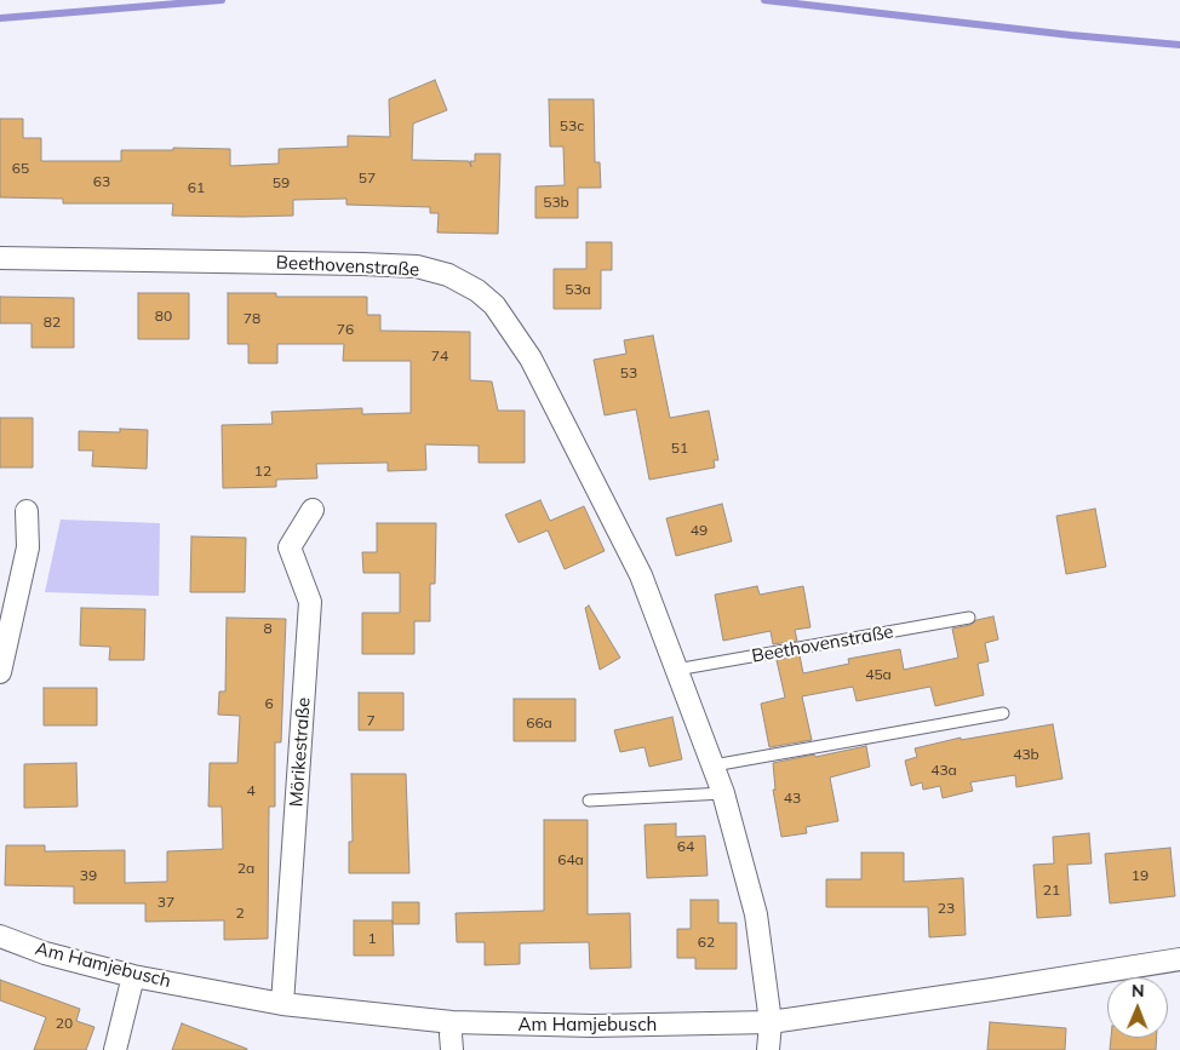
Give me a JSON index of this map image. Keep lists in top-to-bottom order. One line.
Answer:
{"streets":{"street":["Beethovenstraße","Mörikestraße","Am Hamjebusch"]},"crossings":[["Beethovenstraße","Am Hamjebusch"],["Mörikestraße","Am Hamjebusch"]],"house_numbers":["53c","65","57","63","59","61","53b","53a","80","78","82","76","74","53","51","12","49","8","45a","6","7","66a","43b","43a","4","43","64","64a","2a","39","19","21","37","23","2","1","62","20"],"north":"top"}
